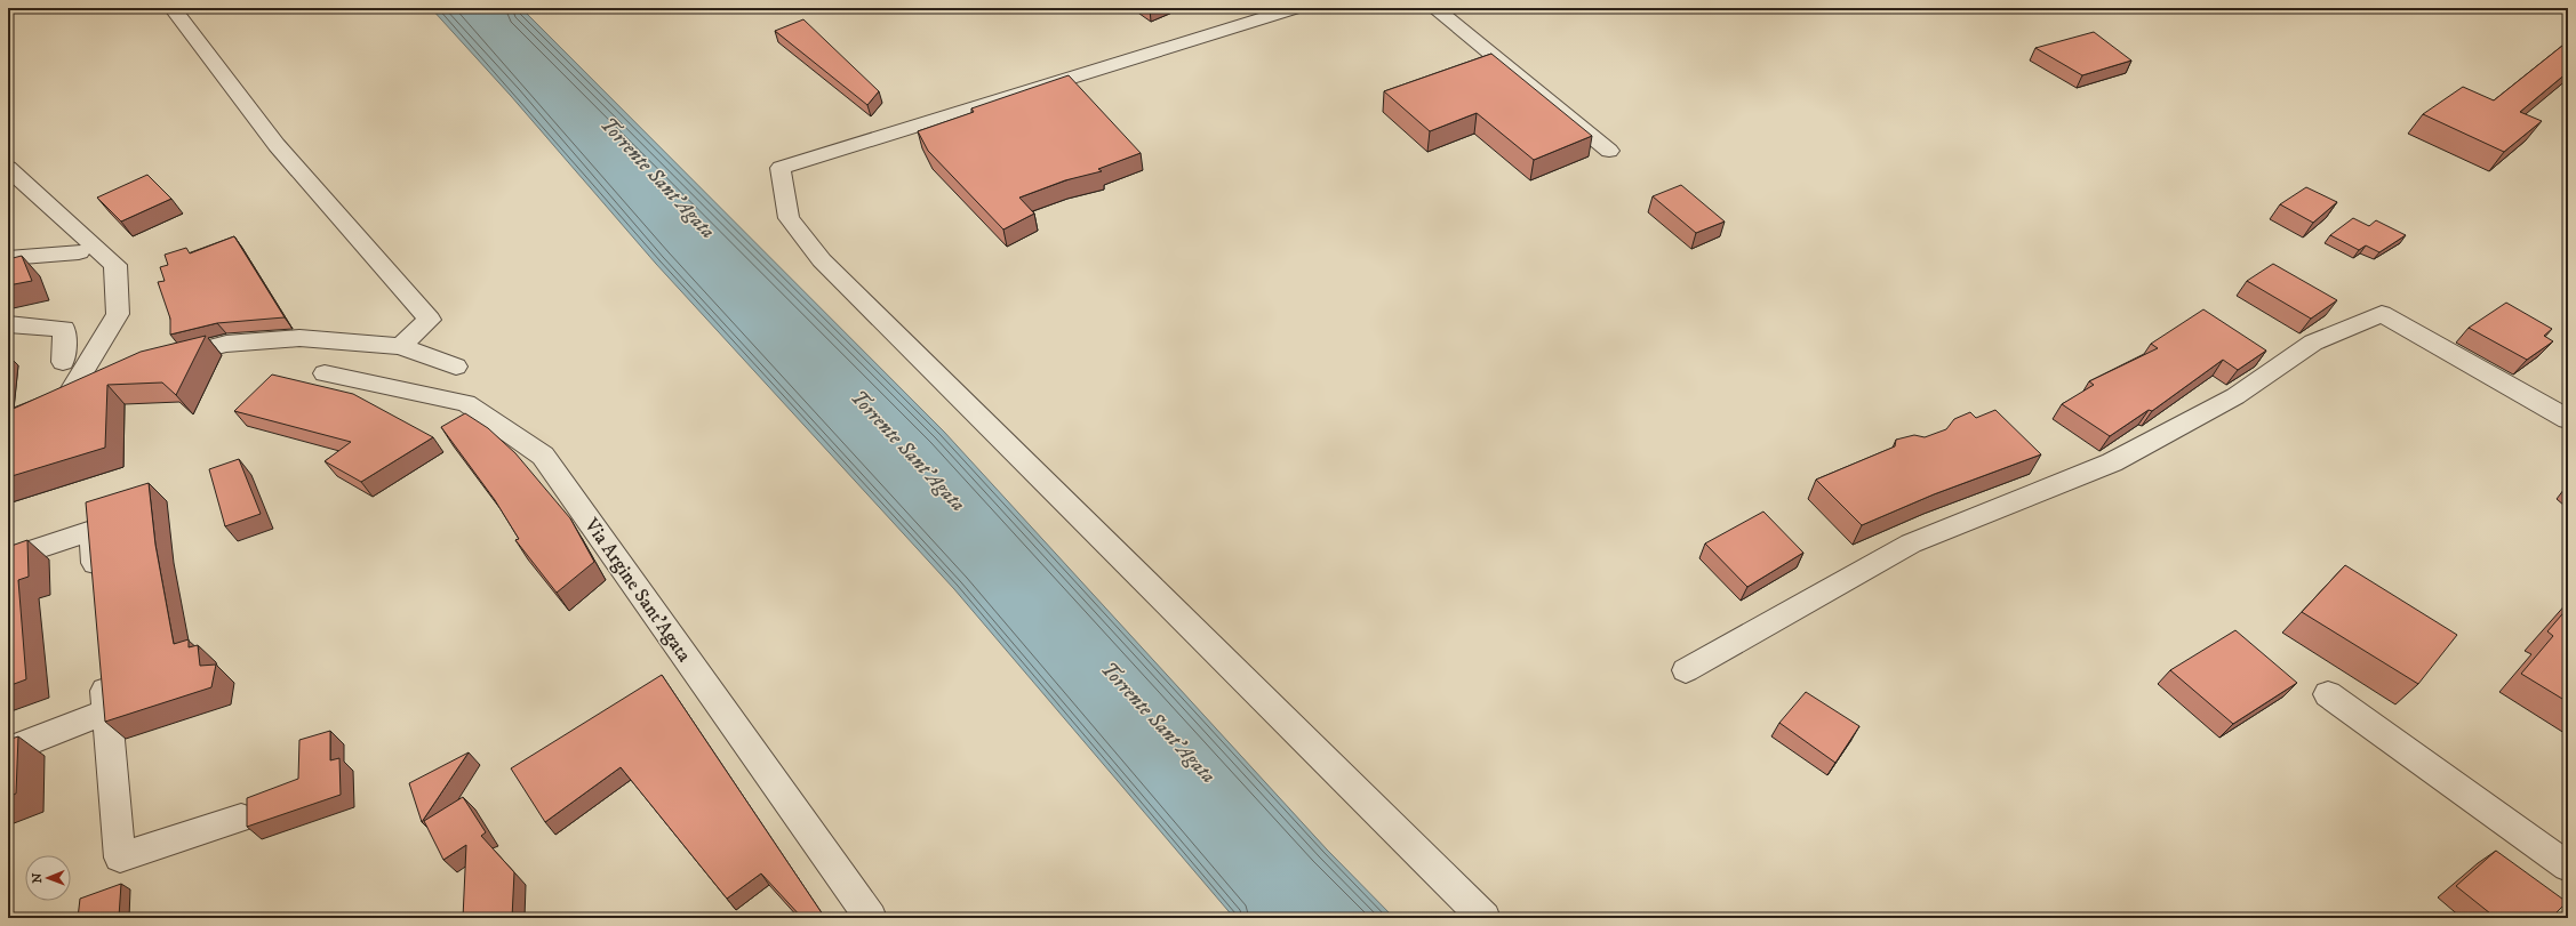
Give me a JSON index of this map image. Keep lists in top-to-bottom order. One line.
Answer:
{"streets":{"street":["Via Argine Sant'Agata"]},"water":["Torrente Sant'Agata"],"north":"left"}
